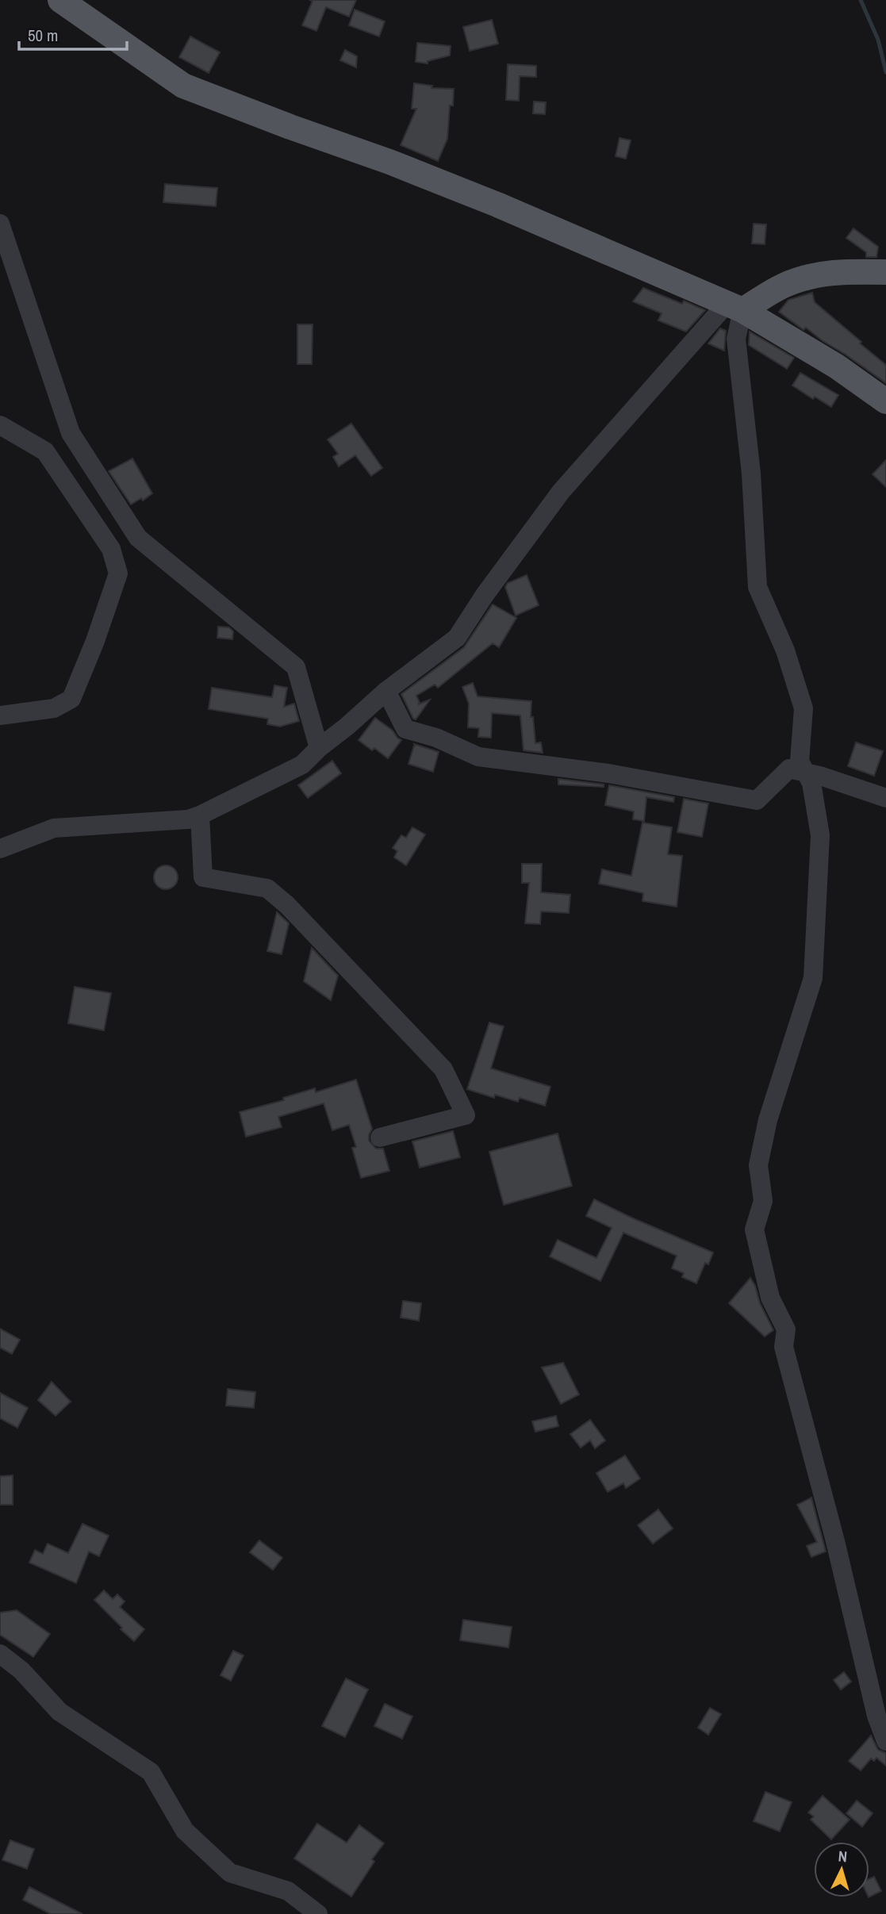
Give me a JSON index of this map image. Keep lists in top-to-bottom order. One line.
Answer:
{"scale_bar":"50 m","north":"top"}
